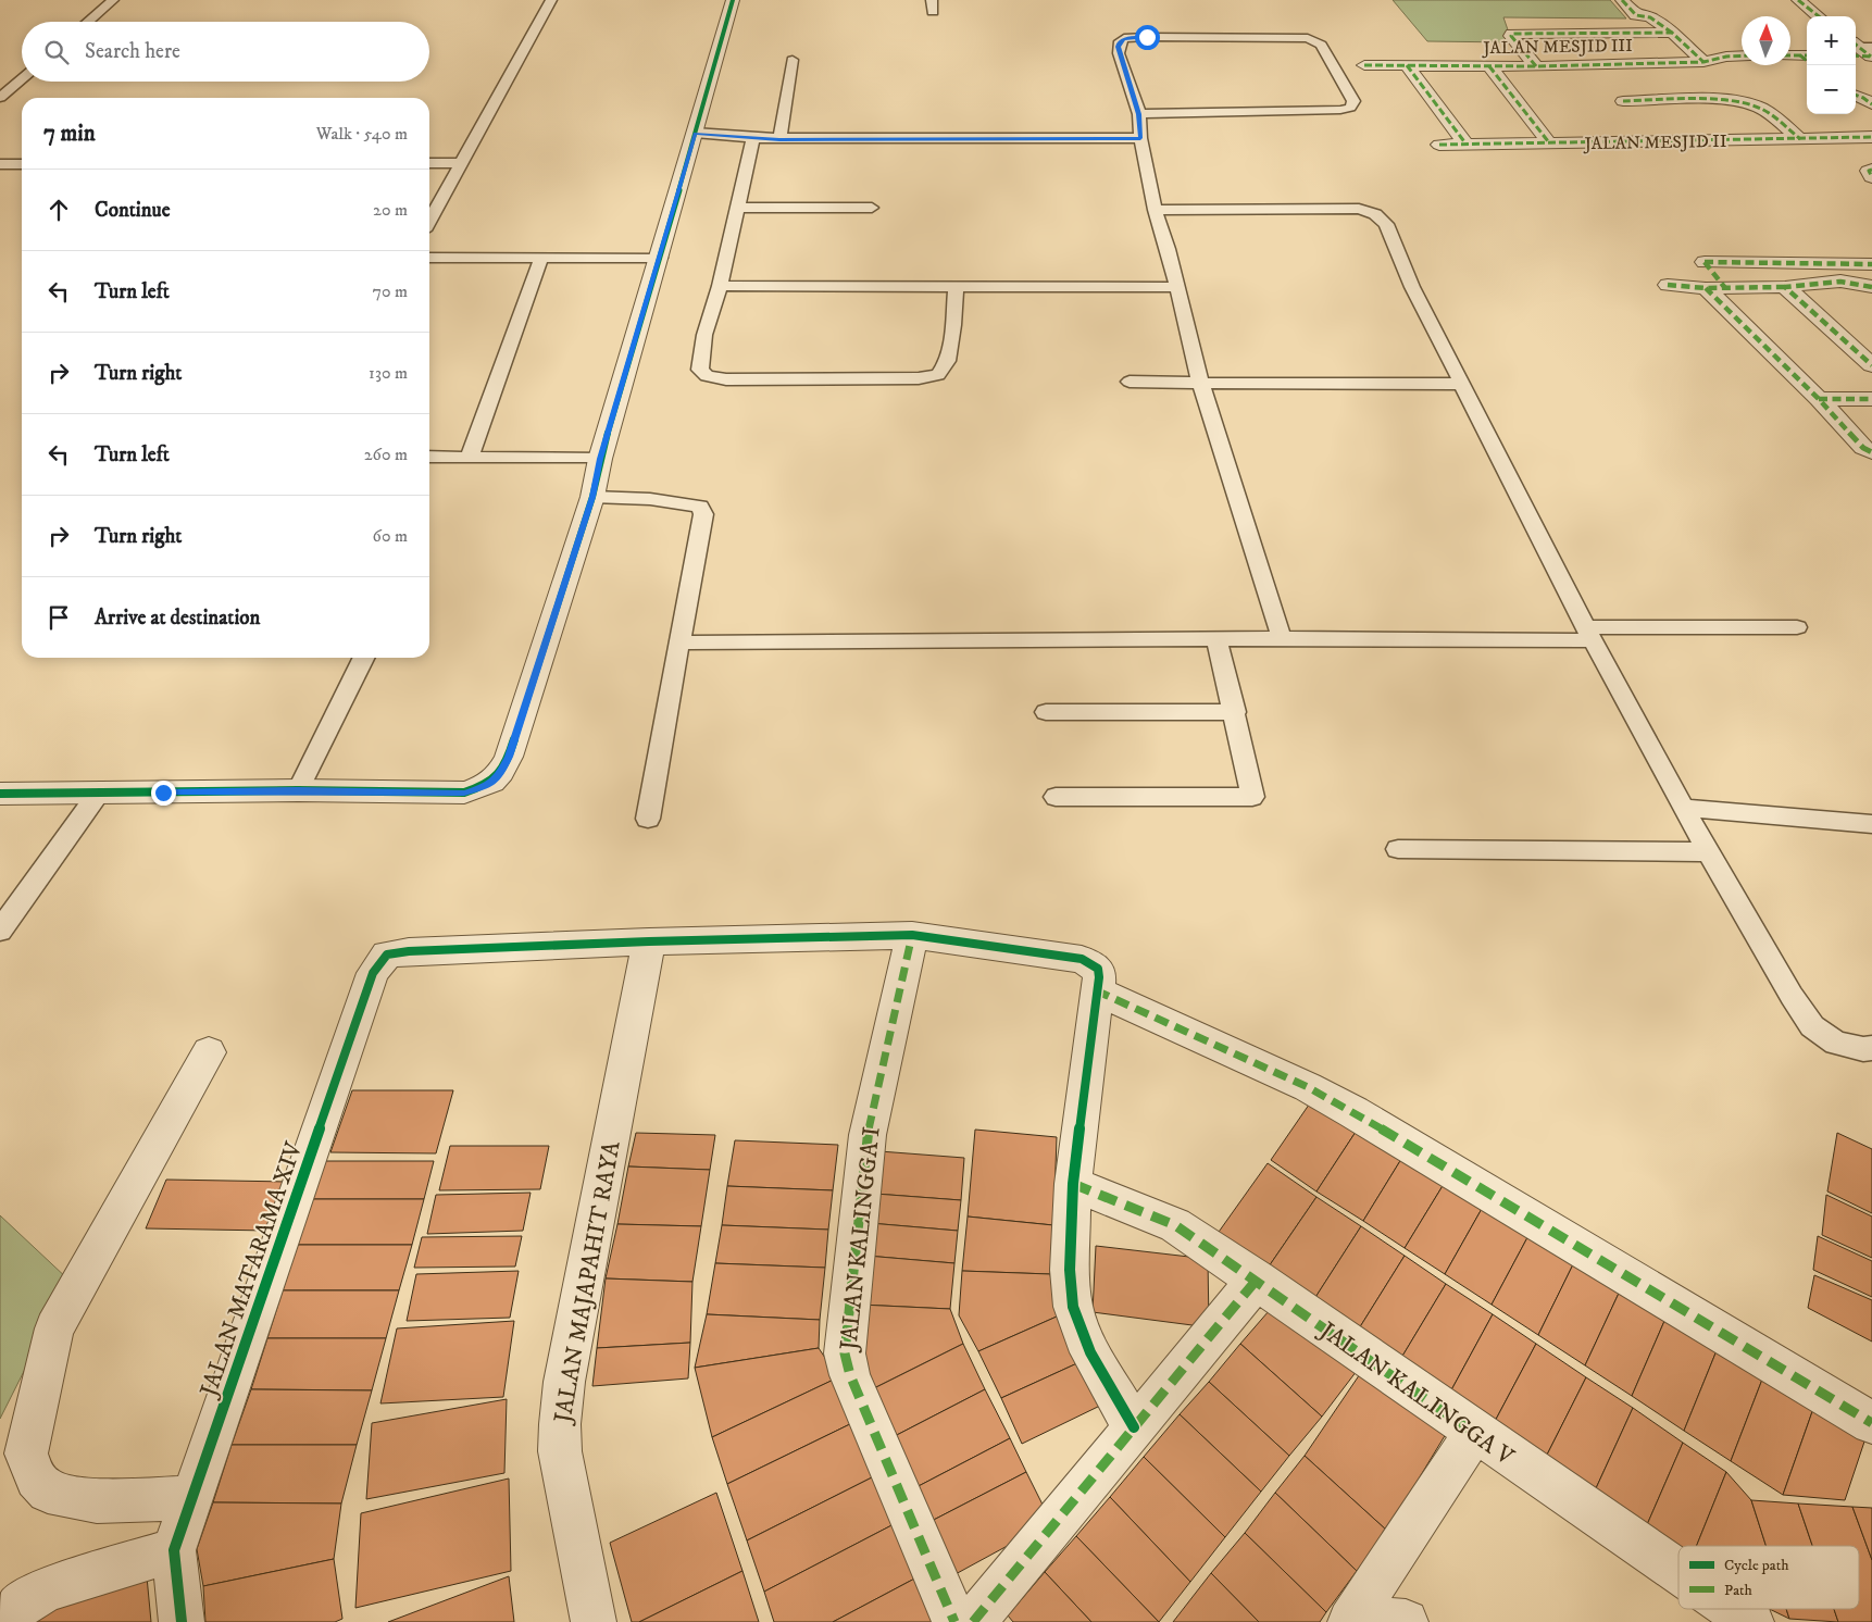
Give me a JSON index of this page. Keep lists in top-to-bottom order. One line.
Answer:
{"streets":{"street":["JALAN MESJID III","JALAN MESJID II","JALAN KALINGGA I","JALAN MATARAMA XIV","JALAN MAJAPAHIT RAYA","JALAN KALINGGA V"]},"crossings":[["JALAN KALINGGA I","JALAN MATARAMA XIV"],["JALAN MATARAMA XIV","JALAN MAJAPAHIT RAYA"]],"legend":["Cycle path","Path"],"north":"top","page":{"map_buttons":["+","−"],"search":"Search here","heading":["7 min","Walk · 540 m"],"list":[["Continue","20 m"],["Turn left","70 m"],["Turn right","130 m"],["Turn left","260 m"],["Turn right","60 m"],"Arrive at destination"]}}
